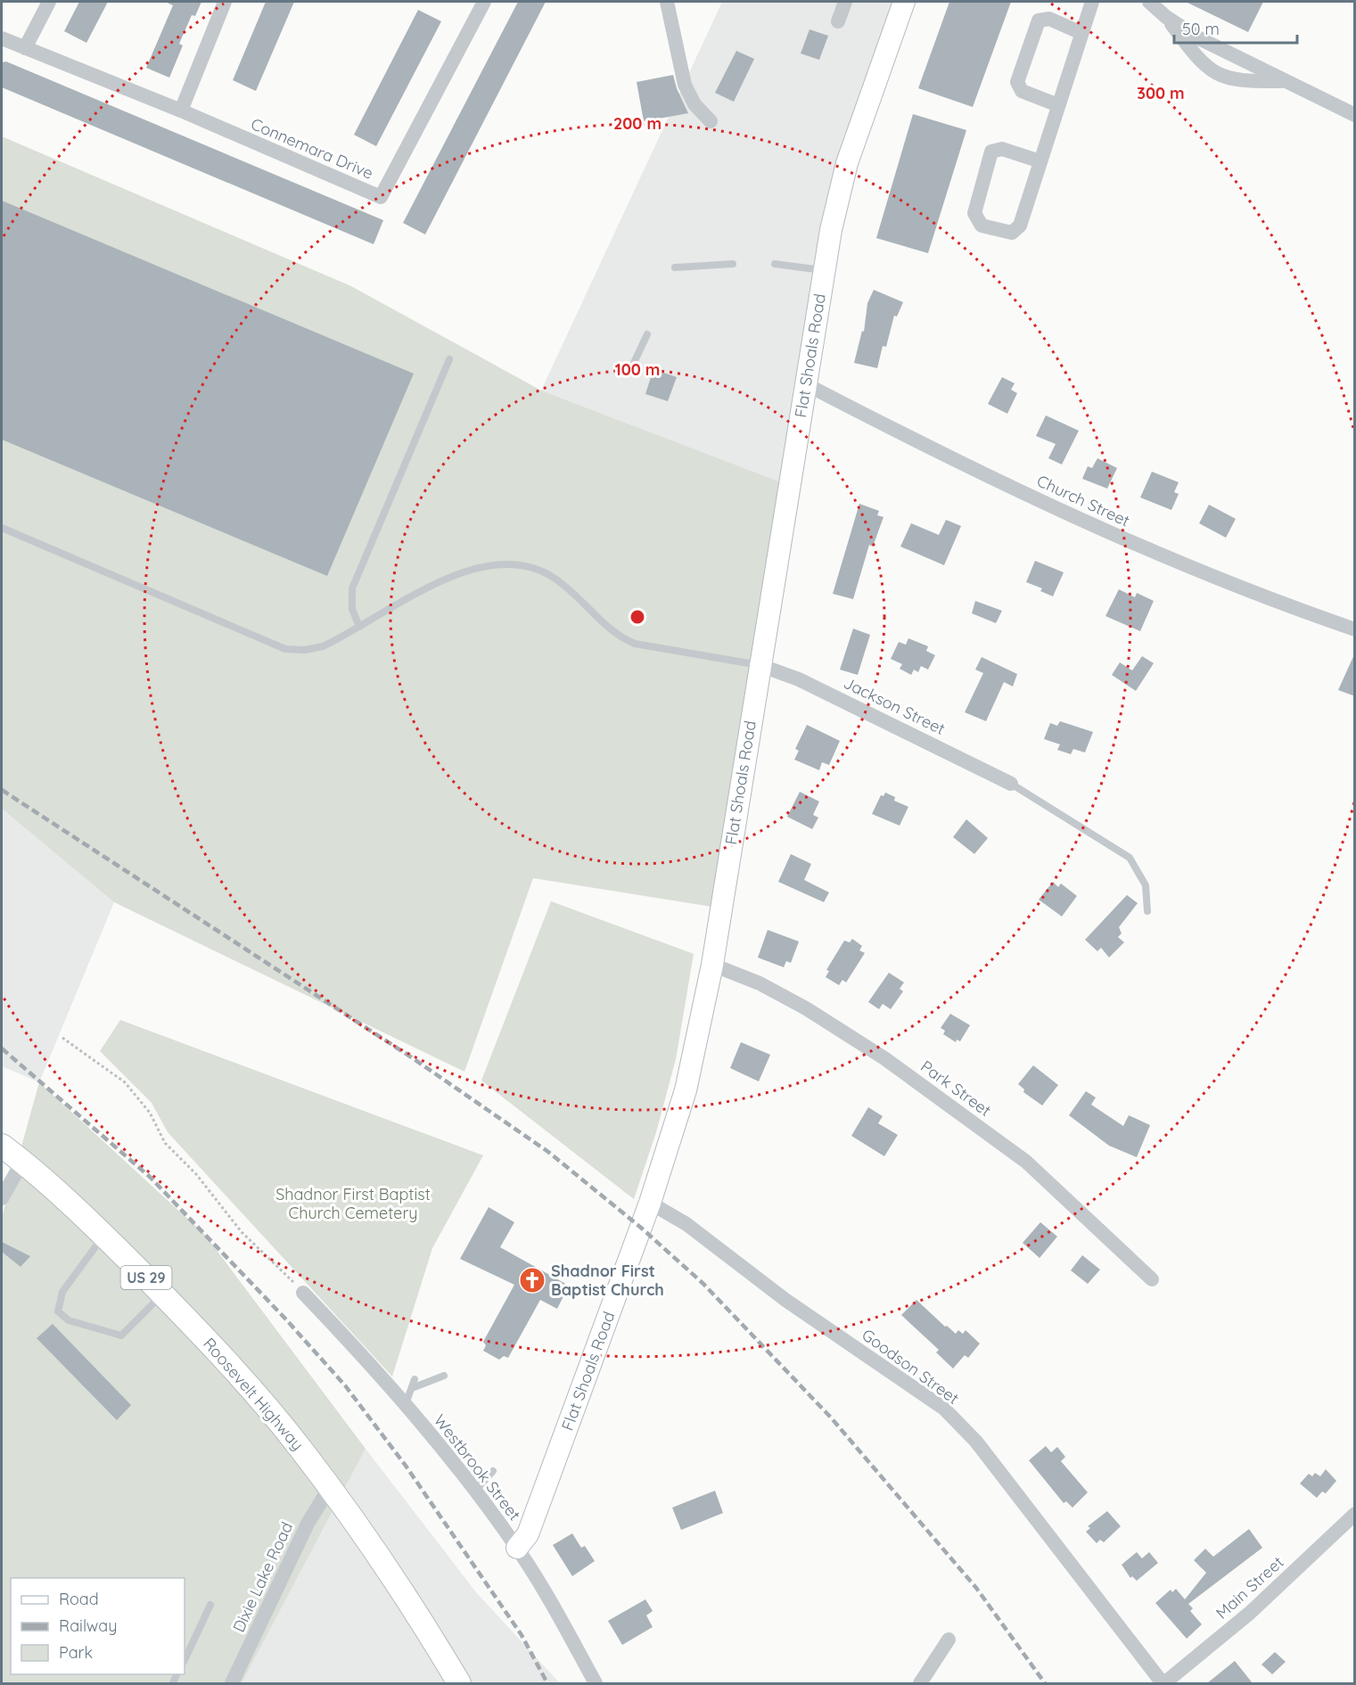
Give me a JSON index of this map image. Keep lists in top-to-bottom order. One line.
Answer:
{"streets":{"main road":["US 29","Roosevelt Highway"],"street":["Connemara Drive","Flat Shoals Road","Church Street","Jackson Street","Park Street","Goodson Street","Westbrook Street","Dixie Lake Road","Main Street"]},"crossings":[["Flat Shoals Road","Church Street"],["Flat Shoals Road","Jackson Street"],["Flat Shoals Road","Park Street"],["Flat Shoals Road","Goodson Street"],["Flat Shoals Road","Westbrook Street"],["Goodson Street","Main Street"],["Roosevelt Highway","Dixie Lake Road"]],"parks":["Shadnor First Baptist Church Cemetery"],"places":{"church":["Shadnor First Baptist Church"]},"legend":["Road","Railway","Park"],"scale_bar":"50 m","rings":["300 m","200 m","100 m"]}
